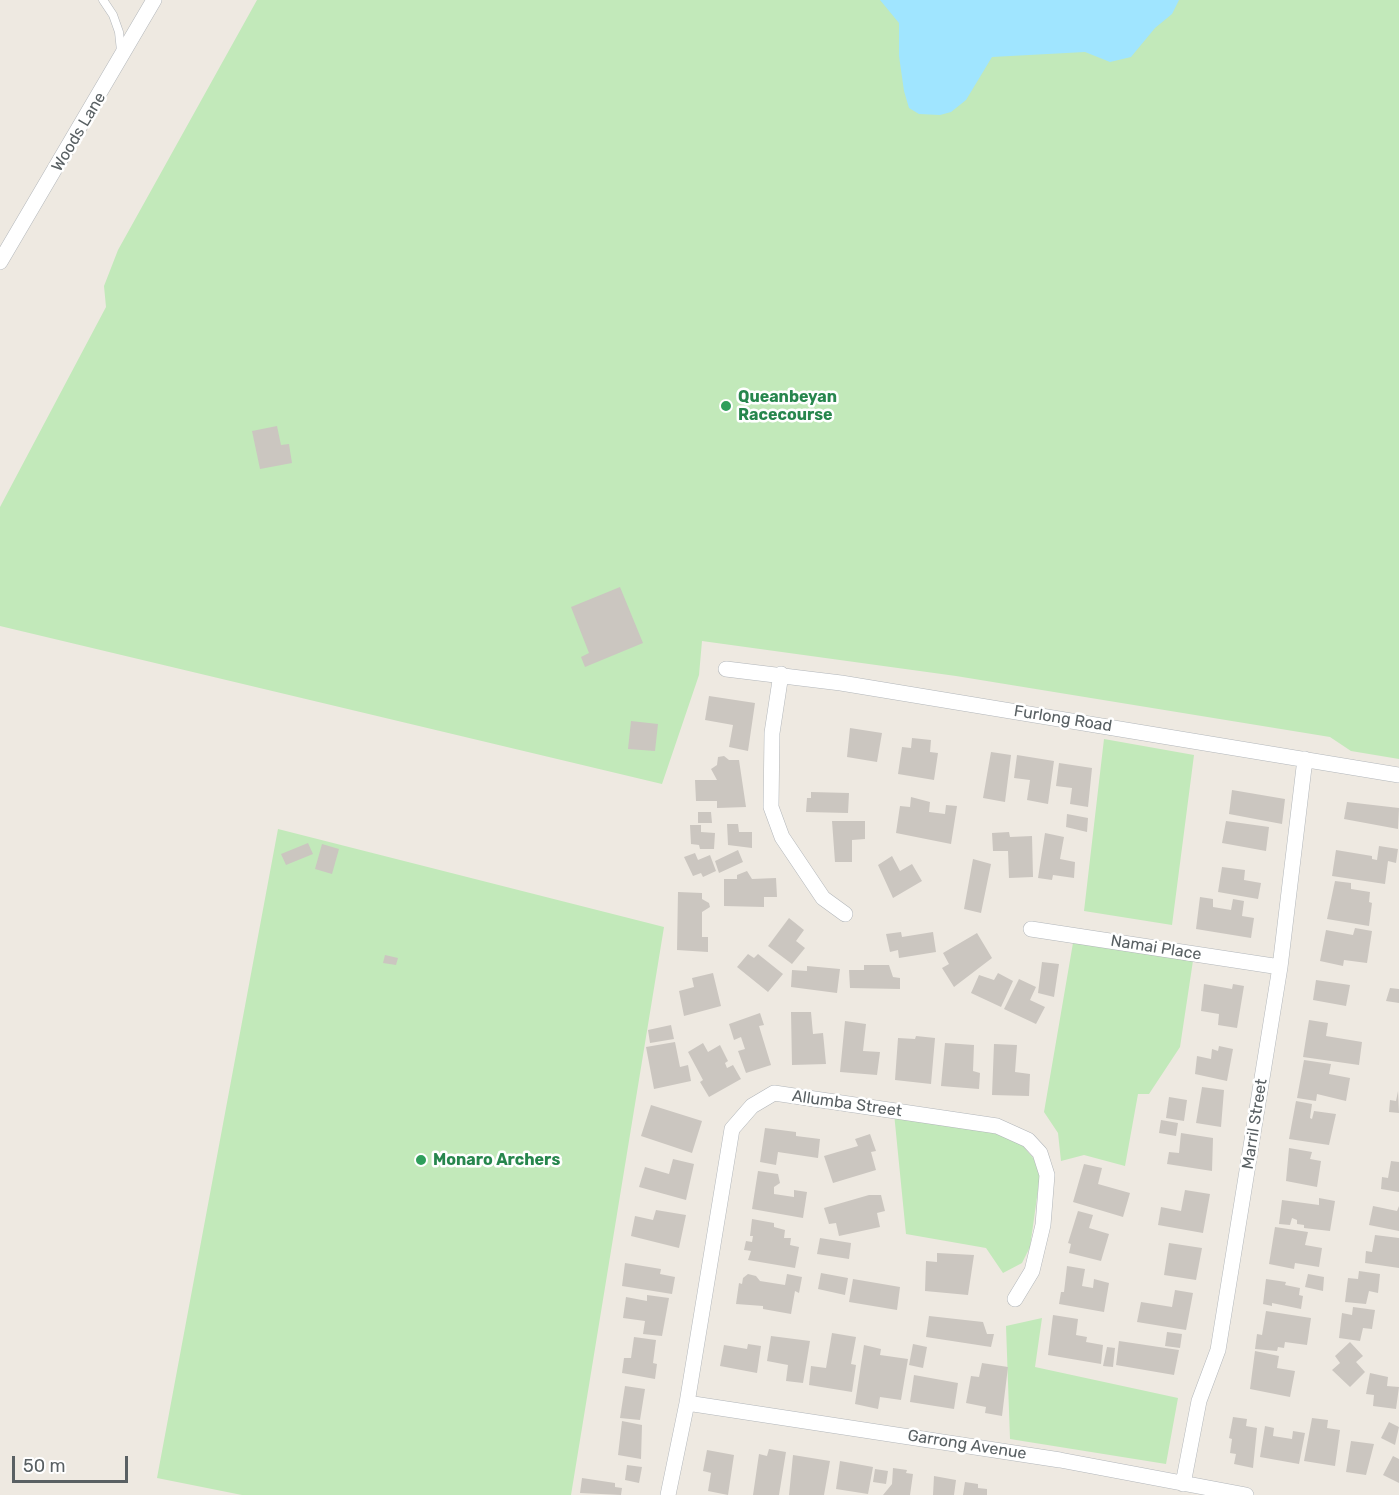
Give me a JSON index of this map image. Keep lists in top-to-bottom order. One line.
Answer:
{"streets":{"street":["Woods Lane","Furlong Road","Namai Place","Allumba Street","Marril Street","Garrong Avenue"]},"crossings":[["Furlong Road","Marril Street"],["Namai Place","Marril Street"],["Allumba Street","Garrong Avenue"],["Marril Street","Garrong Avenue"]],"places":["Queanbeyan Racecourse","Monaro Archers"],"scale_bar":"50 m"}
